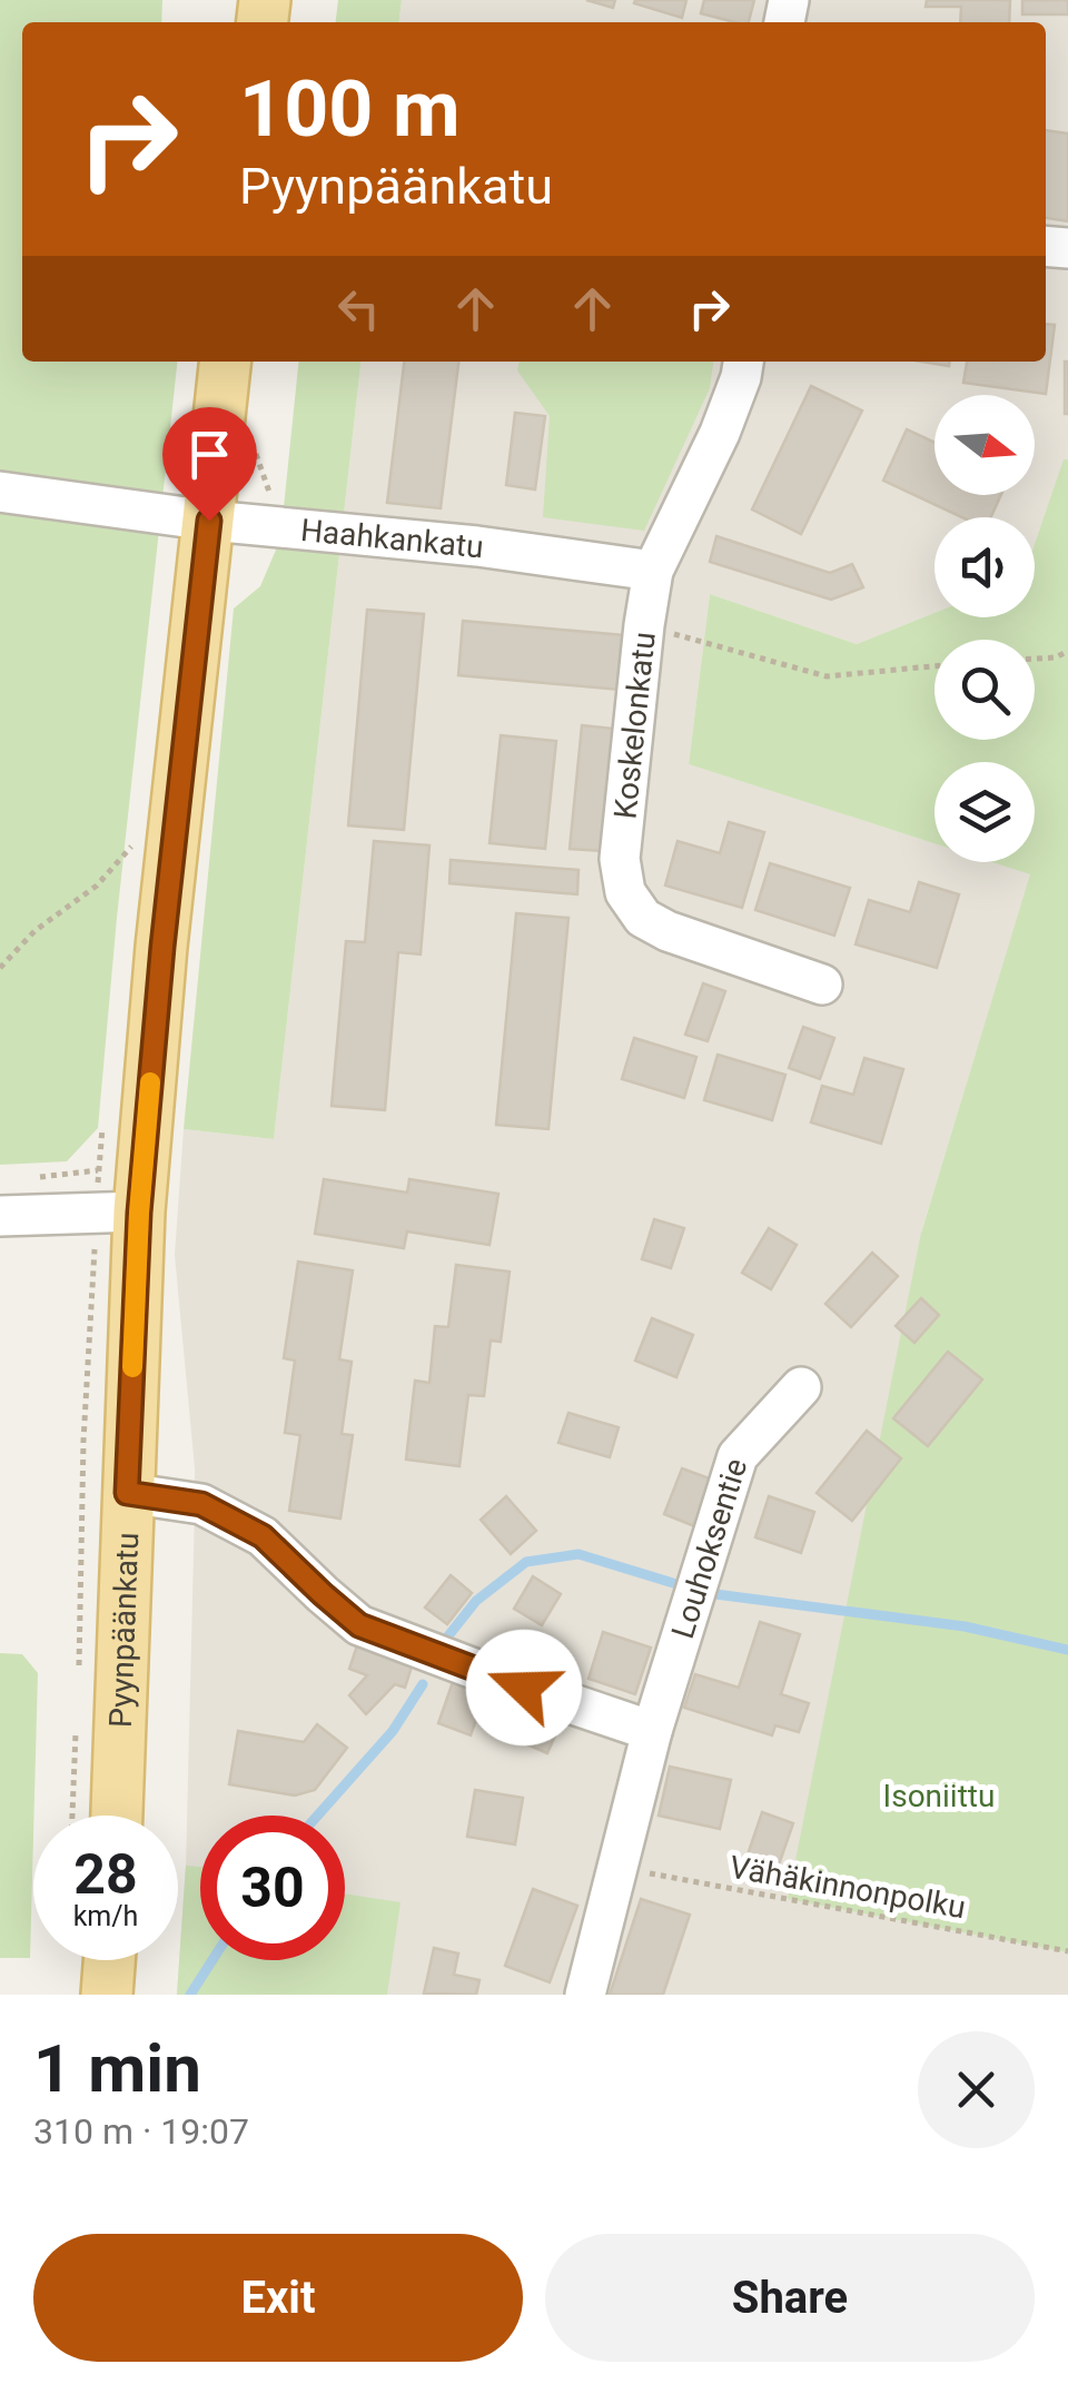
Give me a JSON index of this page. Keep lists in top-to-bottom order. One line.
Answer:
{"streets":{"main road":["Pyynpäänkatu"],"street":["Haahkankatu","Koskelonkatu","Louhoksentie"],"path":["Vähäkinnonpolku"]},"crossings":[["Haahkankatu","Koskelonkatu"],["Haahkankatu","Pyynpäänkatu"],["Louhoksentie","Vähäkinnonpolku"]],"parks":["Isoniittu"],"north":"right","page":{"turn":["100 m","Pyynpäänkatu"],"speed":"28 km/h","limit":"30","heading":["1 min","310 m · 19:07"],"buttons":["Exit","Share"]}}
